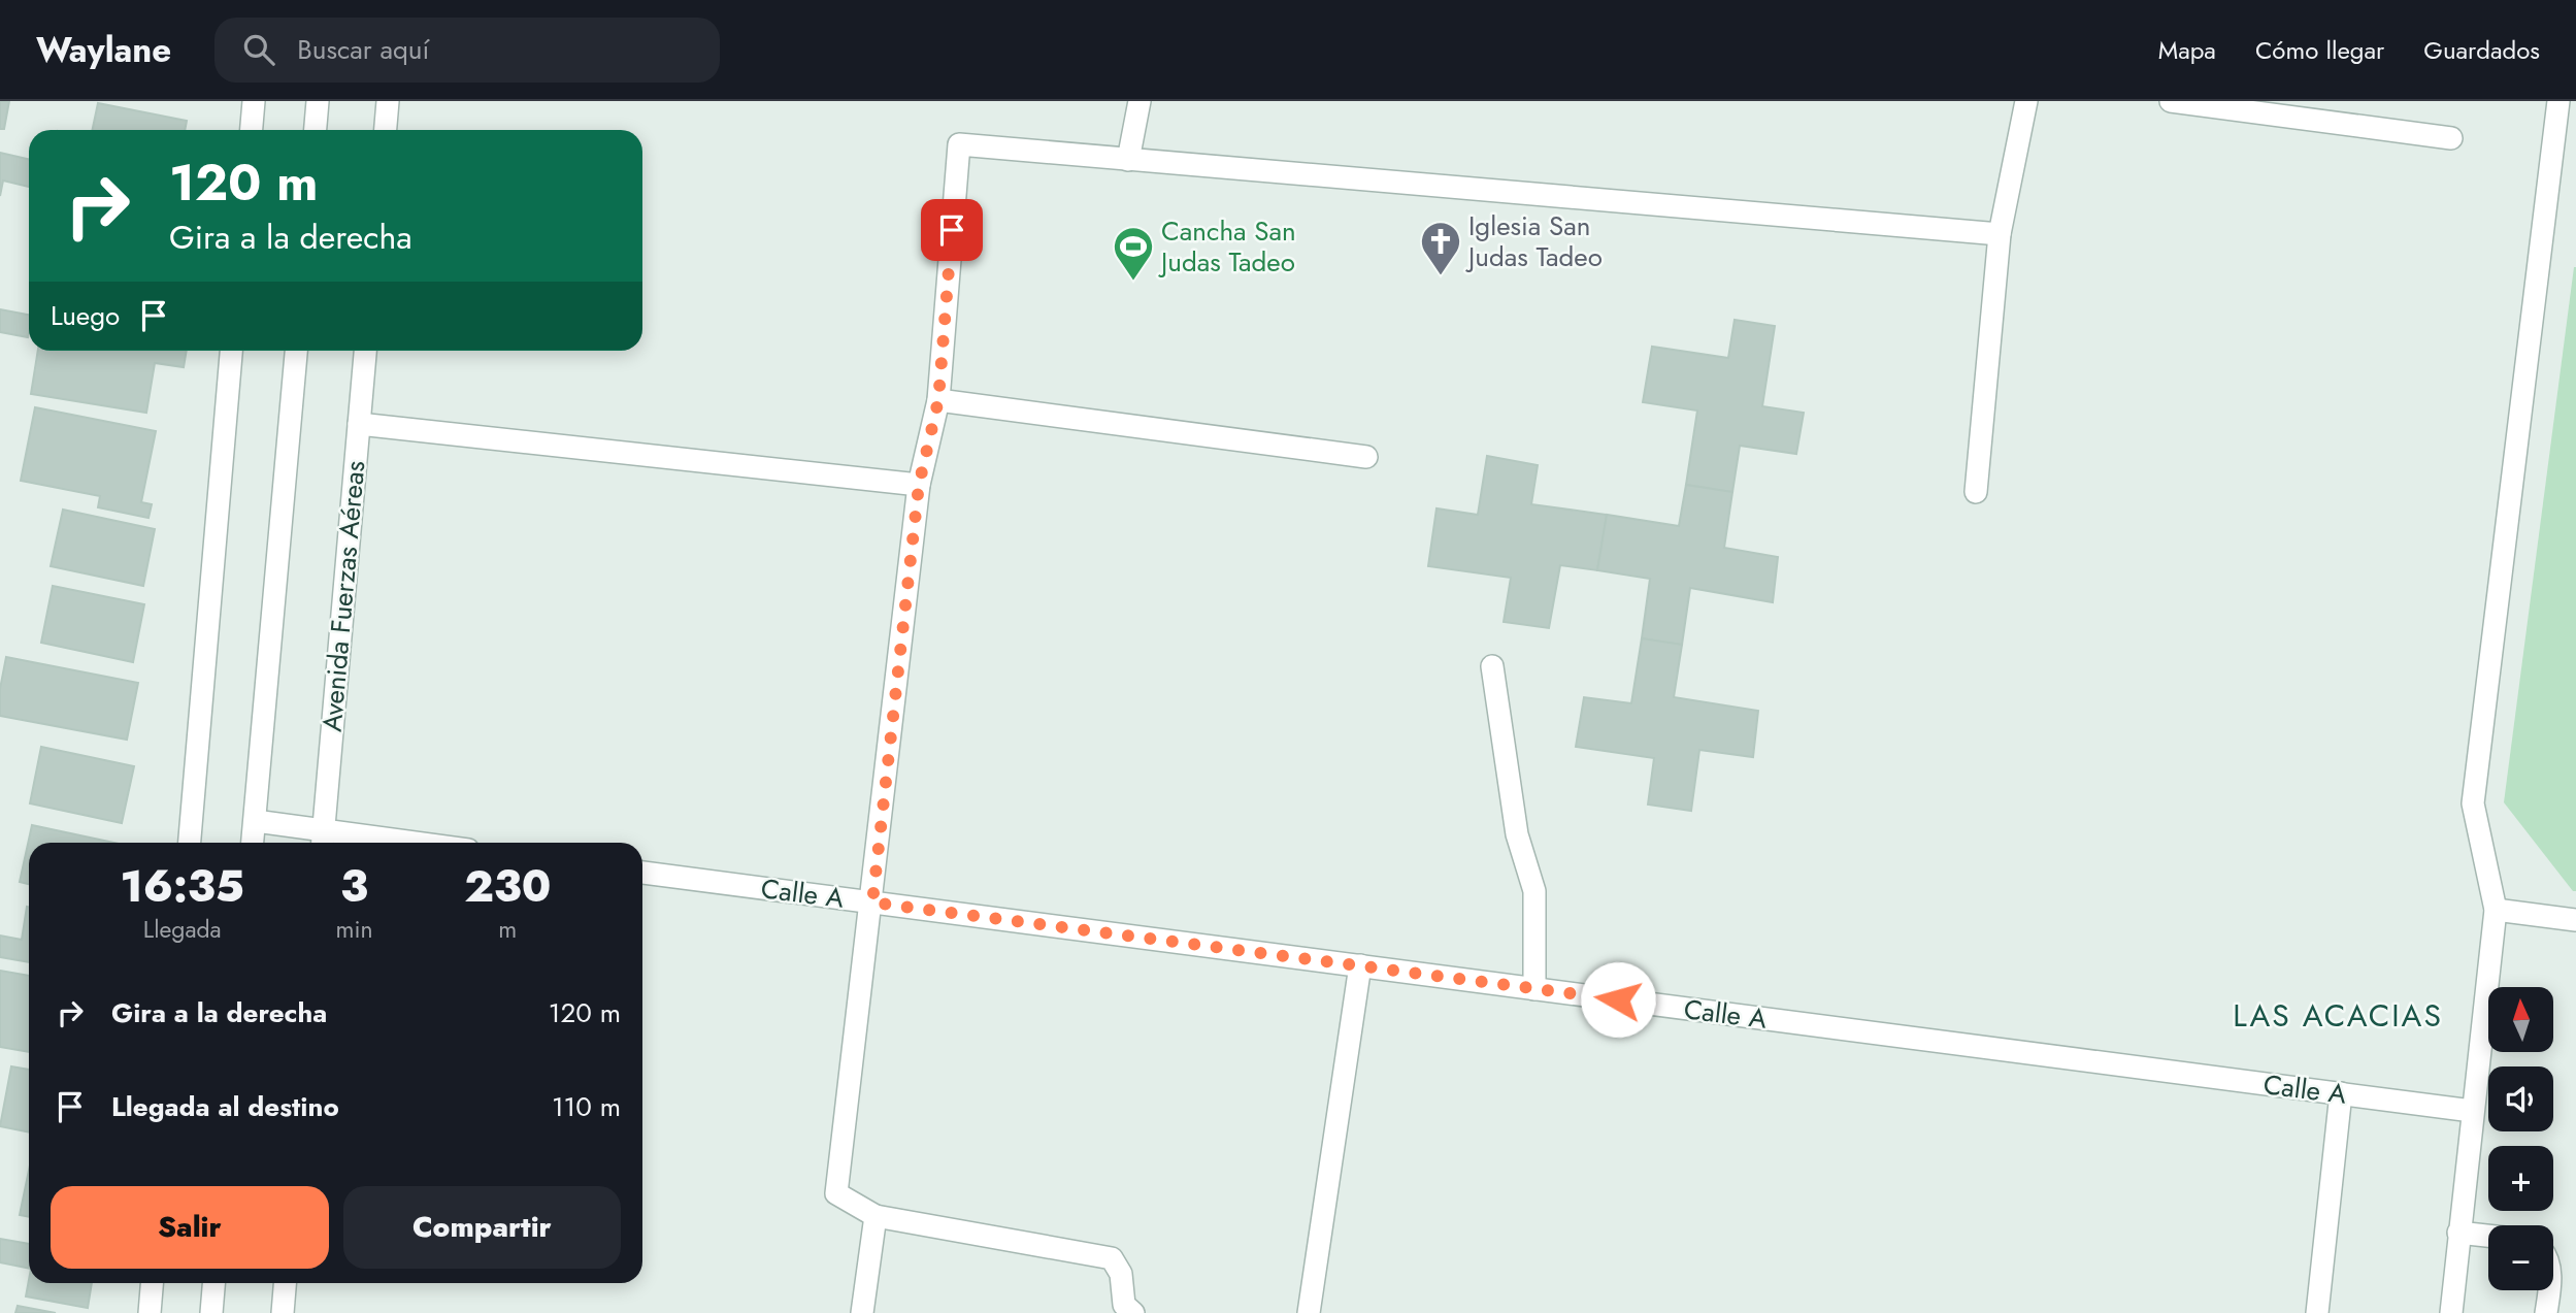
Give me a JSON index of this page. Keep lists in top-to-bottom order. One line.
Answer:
{"streets":{"street":["Avenida Fuerzas Aéreas","Calle A"]},"districts":["LAS ACACIAS"],"places":{"church":["Iglesia San Judas Tadeo"],"sports":["Cancha San Judas Tadeo"]},"north":"top","page":{"header":"Waylane","search":"Buscar aquí","nav":["Mapa","Cómo llegar","Guardados"],"turn":["120 m","Gira a la derecha"],"then":"Luego","eta":["16:35","Llegada","3","min","230","m"],"list":[{"name":"Gira a la derecha","value":"120 m"},{"name":"Llegada al destino","value":"110 m"}],"map_buttons":["+","−"],"buttons":["Salir","Compartir"]}}
